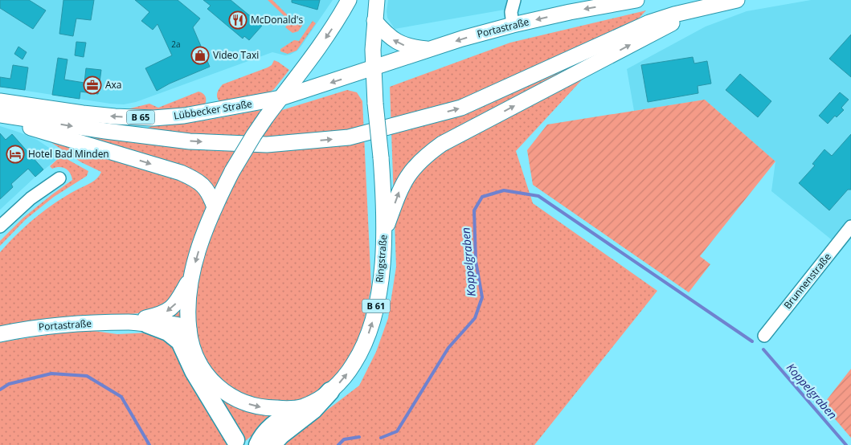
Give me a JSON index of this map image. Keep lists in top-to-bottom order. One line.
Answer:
{"streets":{"highway":["B 61"],"main road":["Portastraße","Lübbecker Straße","B 65","Ringstraße"],"street":["Brunnenstraße"]},"crossings":[["Portastraße","Lübbecker Straße"],["Portastraße","Ringstraße"],["Portastraße","B 61"],["Lübbecker Straße","Ringstraße"],["Lübbecker Straße","B 61"],["Ringstraße","B 61"]],"water":["Koppelgraben"],"places":{"restaurant":["McDonald's"],"shop":["Video Taxi"],"office":["Axa"],"hotel":["Hotel Bad Minden"]},"house_numbers":["2a"]}
